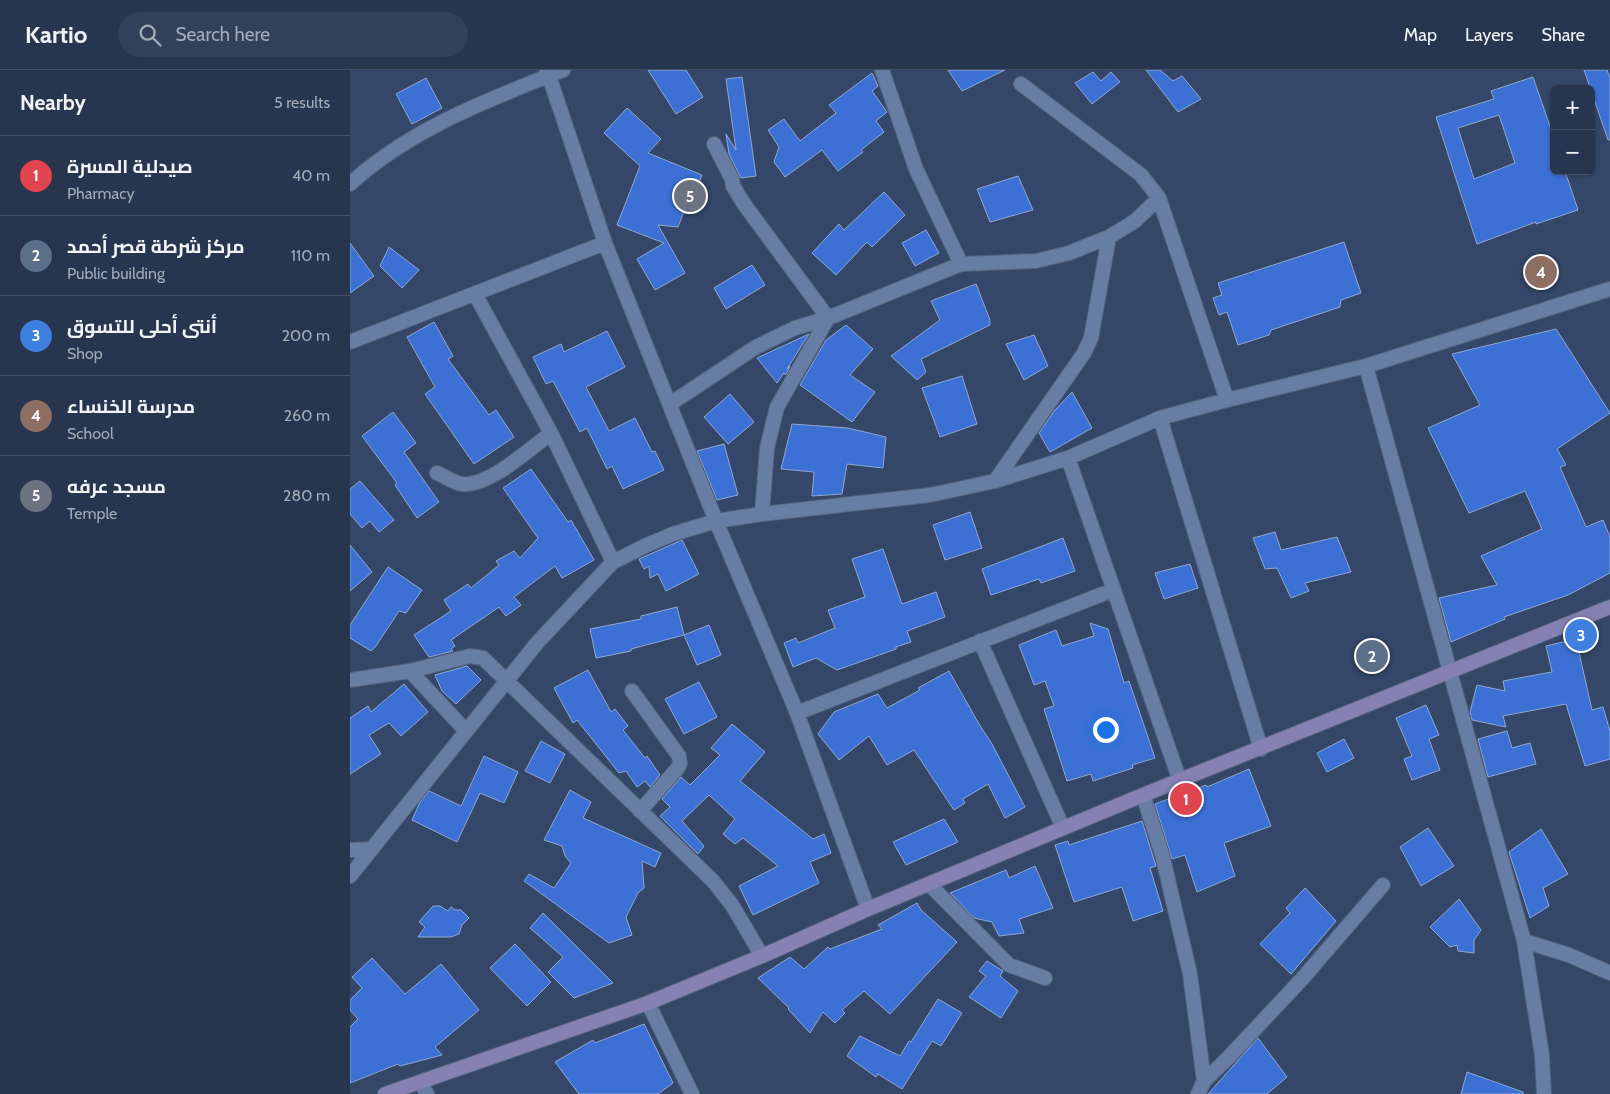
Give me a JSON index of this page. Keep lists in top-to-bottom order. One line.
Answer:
{"page":{"header":"Kartio","search":"Search here","nav":["Map","Layers","Share"],"heading":["Nearby","5 results"],"map_buttons":["+","−"],"list":[{"mark":"1","name":"صيدلية المسرة","note":"Pharmacy","value":"40 m"},{"mark":"2","name":"مركز شرطة قصر أحمد","note":"Public building","value":"110 m"},{"mark":"3","name":"أنتى أحلى للتسوق","note":"Shop","value":"200 m"},{"mark":"4","name":"مدرسة الخنساء","note":"School","value":"260 m"},{"mark":"5","name":"مسجد عرفه","note":"Temple","value":"280 m"}],"pins":["5","4","3","2","1"]}}
